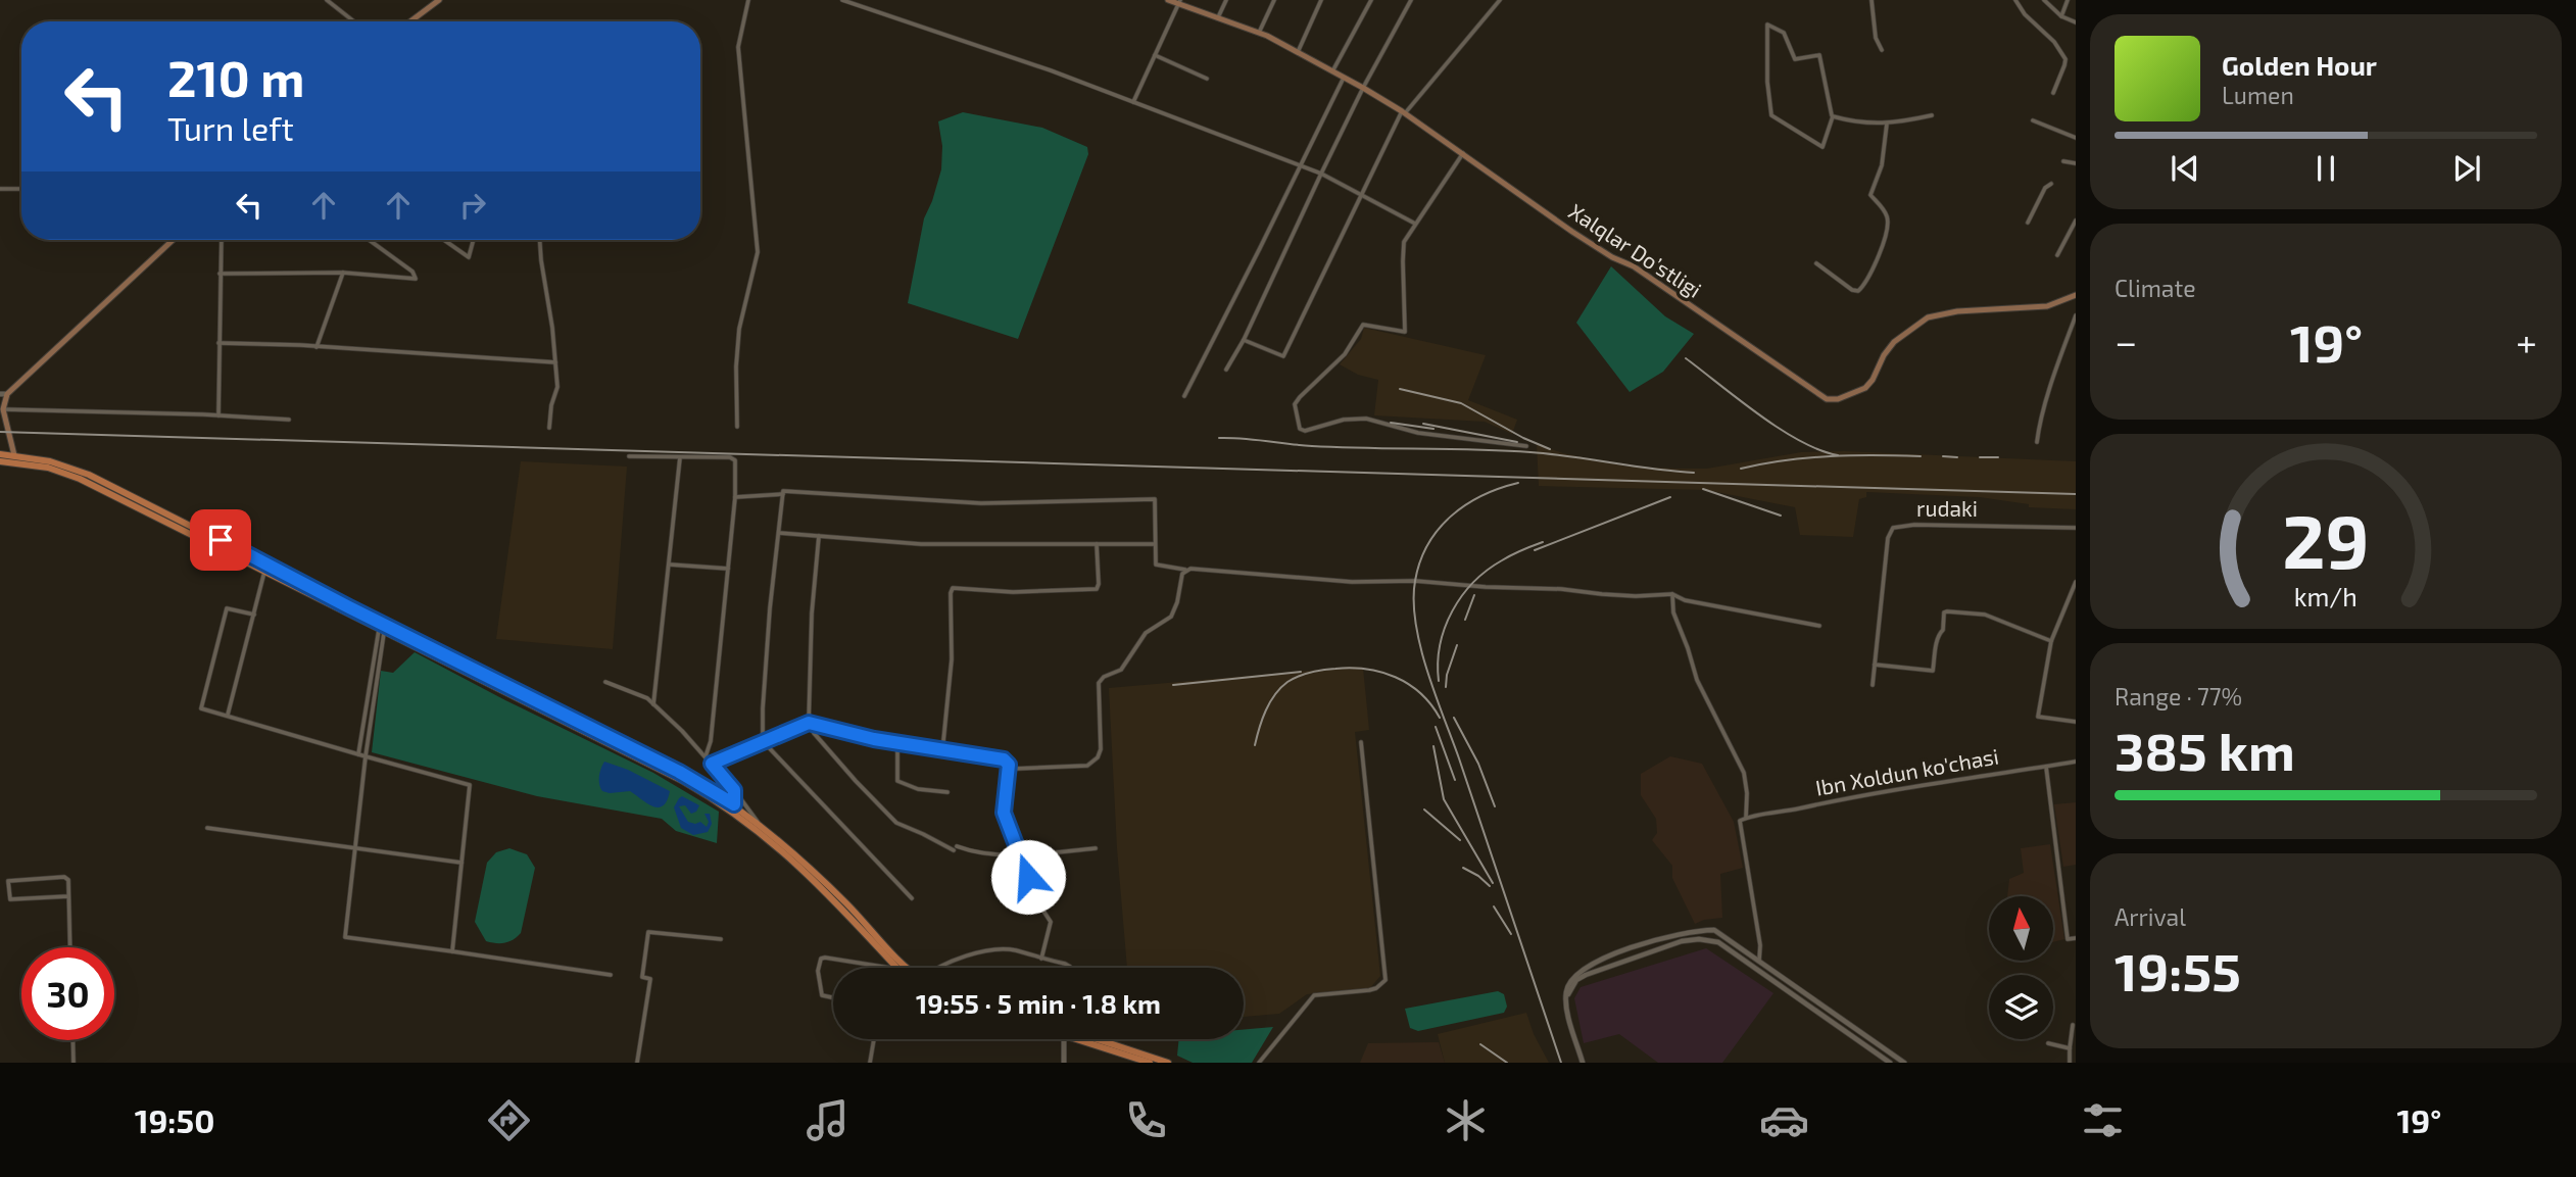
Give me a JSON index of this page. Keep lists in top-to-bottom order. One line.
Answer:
{"streets":{"main road":["Xalqlar Do’stligi"],"street":["rudaki","Ibn Xoldun ko'chasi"]},"north":"top","page":{"turn":["210 m","Turn left"],"song":["Golden Hour","Lumen"],"tile":["Climate",["Range · 77%","385 km"],["Arrival","19:55"]],"heat":["−","19°","+"],"limit":"30","trip":"19:55 · 5 min · 1.8 km","tabs":["19:50","19°"],"gauge":["29","km/h"]}}
